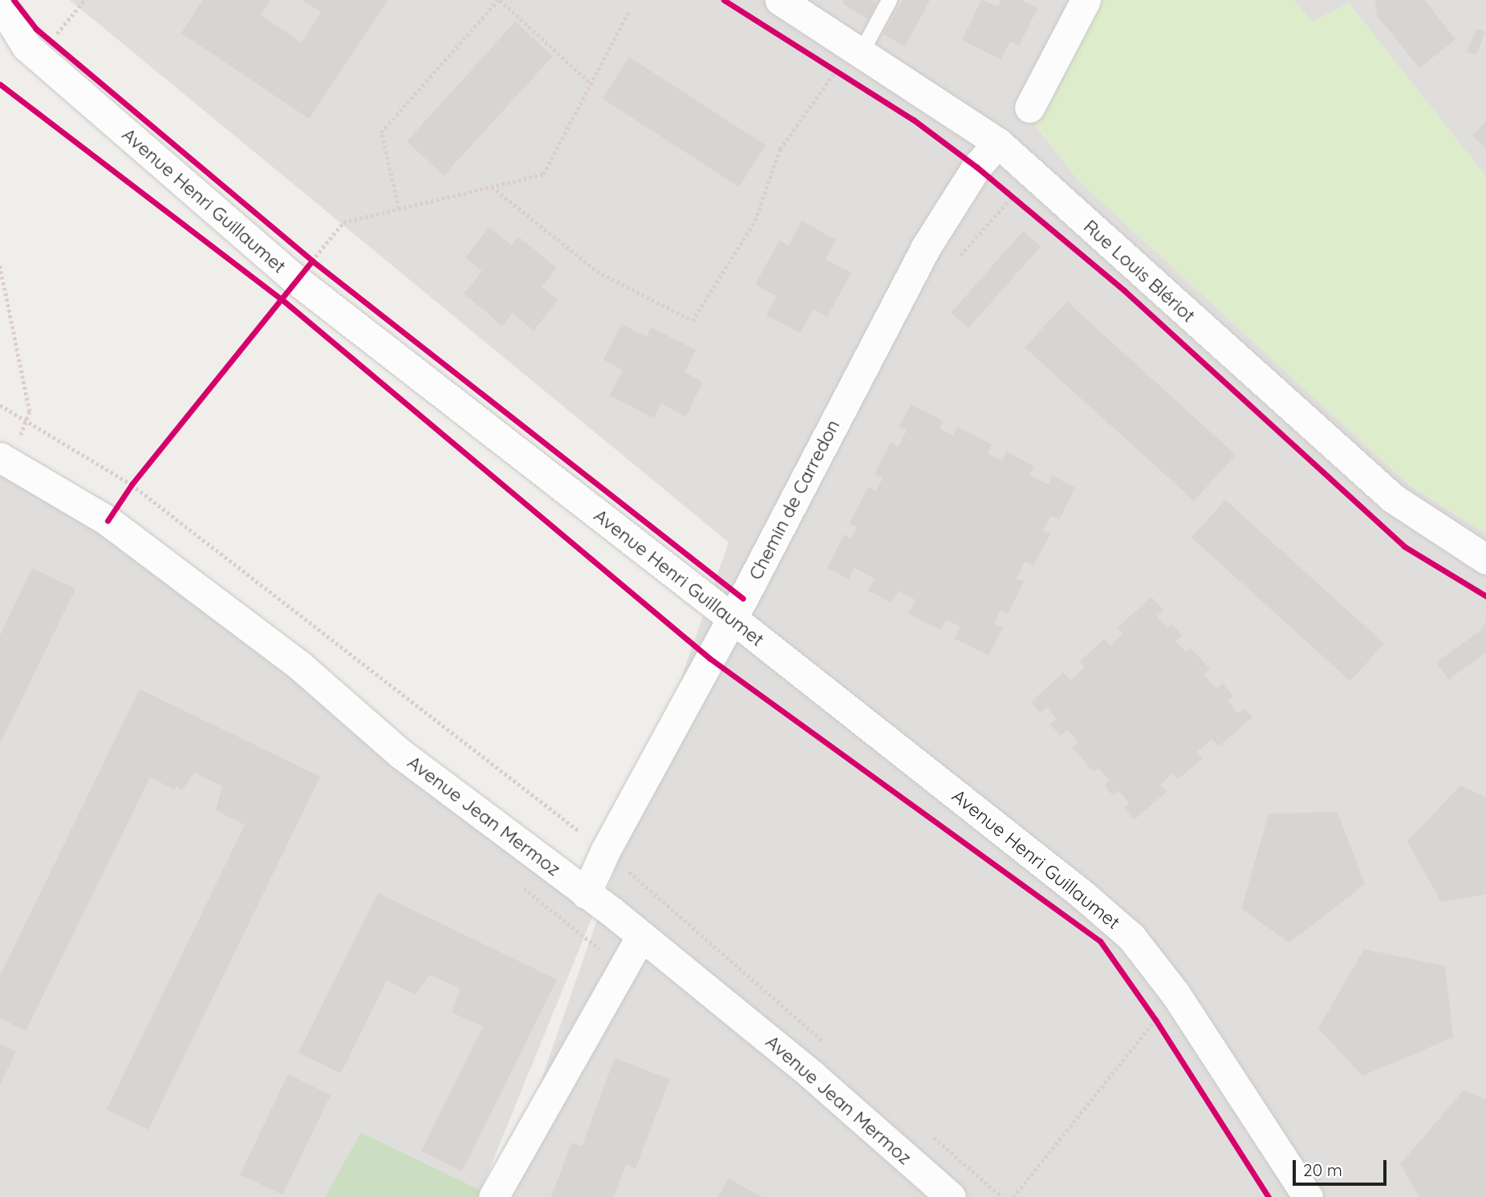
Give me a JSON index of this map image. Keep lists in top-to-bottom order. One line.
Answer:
{"streets":{"street":["Avenue Henri Guillaumet","Rue Louis Blériot","Chemin de Carredon","Avenue Jean Mermoz"]},"crossings":[["Avenue Henri Guillaumet","Chemin de Carredon"],["Rue Louis Blériot","Chemin de Carredon"],["Chemin de Carredon","Avenue Jean Mermoz"]],"scale_bar":"20 m"}
